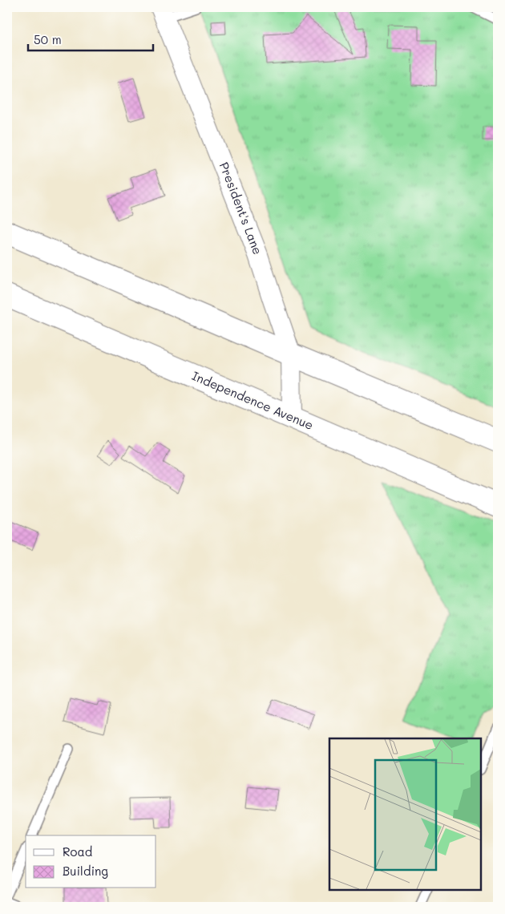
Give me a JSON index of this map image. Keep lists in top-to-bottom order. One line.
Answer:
{"streets":{"main road":["Independence Avenue"],"street":["President's Lane"]},"crossings":[["President's Lane","Independence Avenue"]],"legend":["Road","Building"],"scale_bar":"50 m"}
